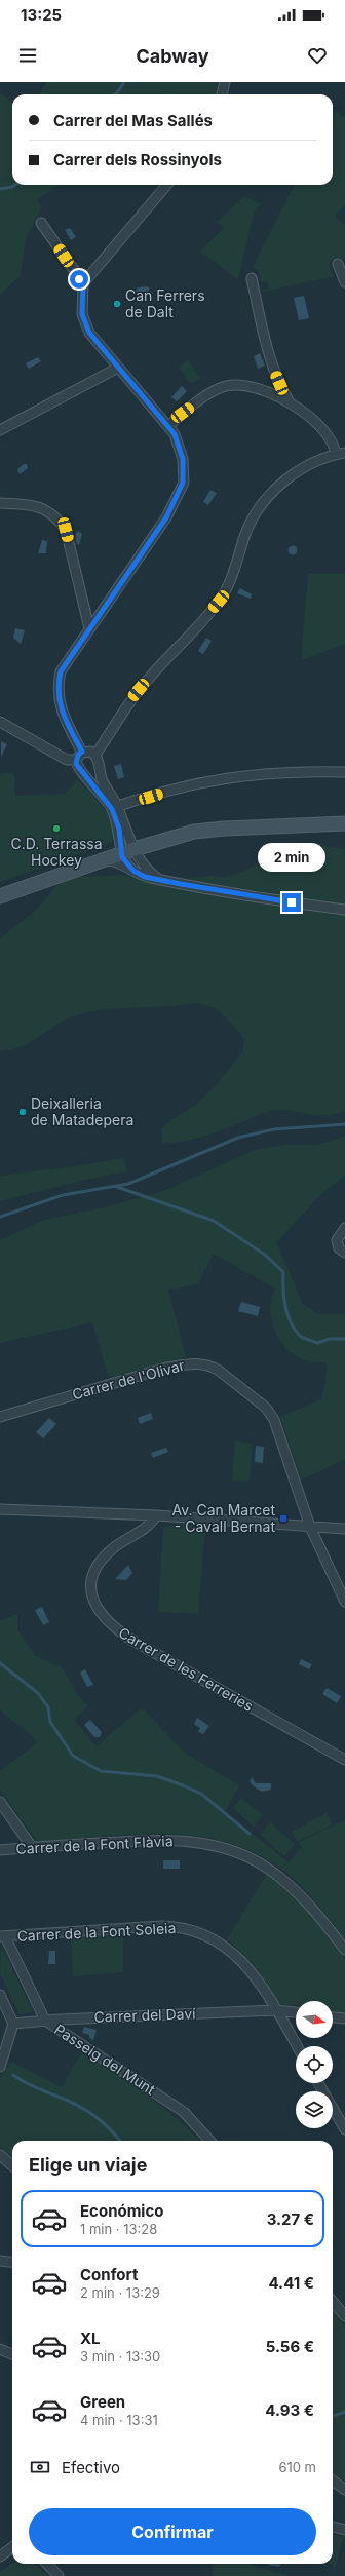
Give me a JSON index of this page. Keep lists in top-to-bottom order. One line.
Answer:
{"streets":{"street":["Carrer de l'Olivar","Carrer de les Ferreries","Carrer de la Font Flàvia","Carrer de la Font Soleia","Carrer del Daví","Passeig del Munt"]},"crossings":[["Carrer de la Font Soleia","Carrer del Daví"],["Carrer de la Font Soleia","Passeig del Munt"],["Carrer del Daví","Passeig del Munt"]],"places":{"other":["Can Ferrers de Dalt","C.D. Terrassa Hockey","Deixalleria de Matadepera"],"transit":["Av. Can Marcet - Cavall Bernat"]},"north":"right","page":{"status":"13:25","header":"Cabway","banner":["Carrer del Mas Sallés","Carrer dels Rossinyols"],"bubble":"2 min","heading":"Elige un viaje","list":[{"name":"Económico","note":"1 min · 13:28","value":"3.27 €"},{"name":"Confort","note":"2 min · 13:29","value":"4.41 €"},{"name":"XL","note":"3 min · 13:30","value":"5.56 €"},{"name":"Green","note":"4 min · 13:31","value":"4.93 €"}],"pay":["Efectivo","610 m"],"buttons":"Confirmar"}}
